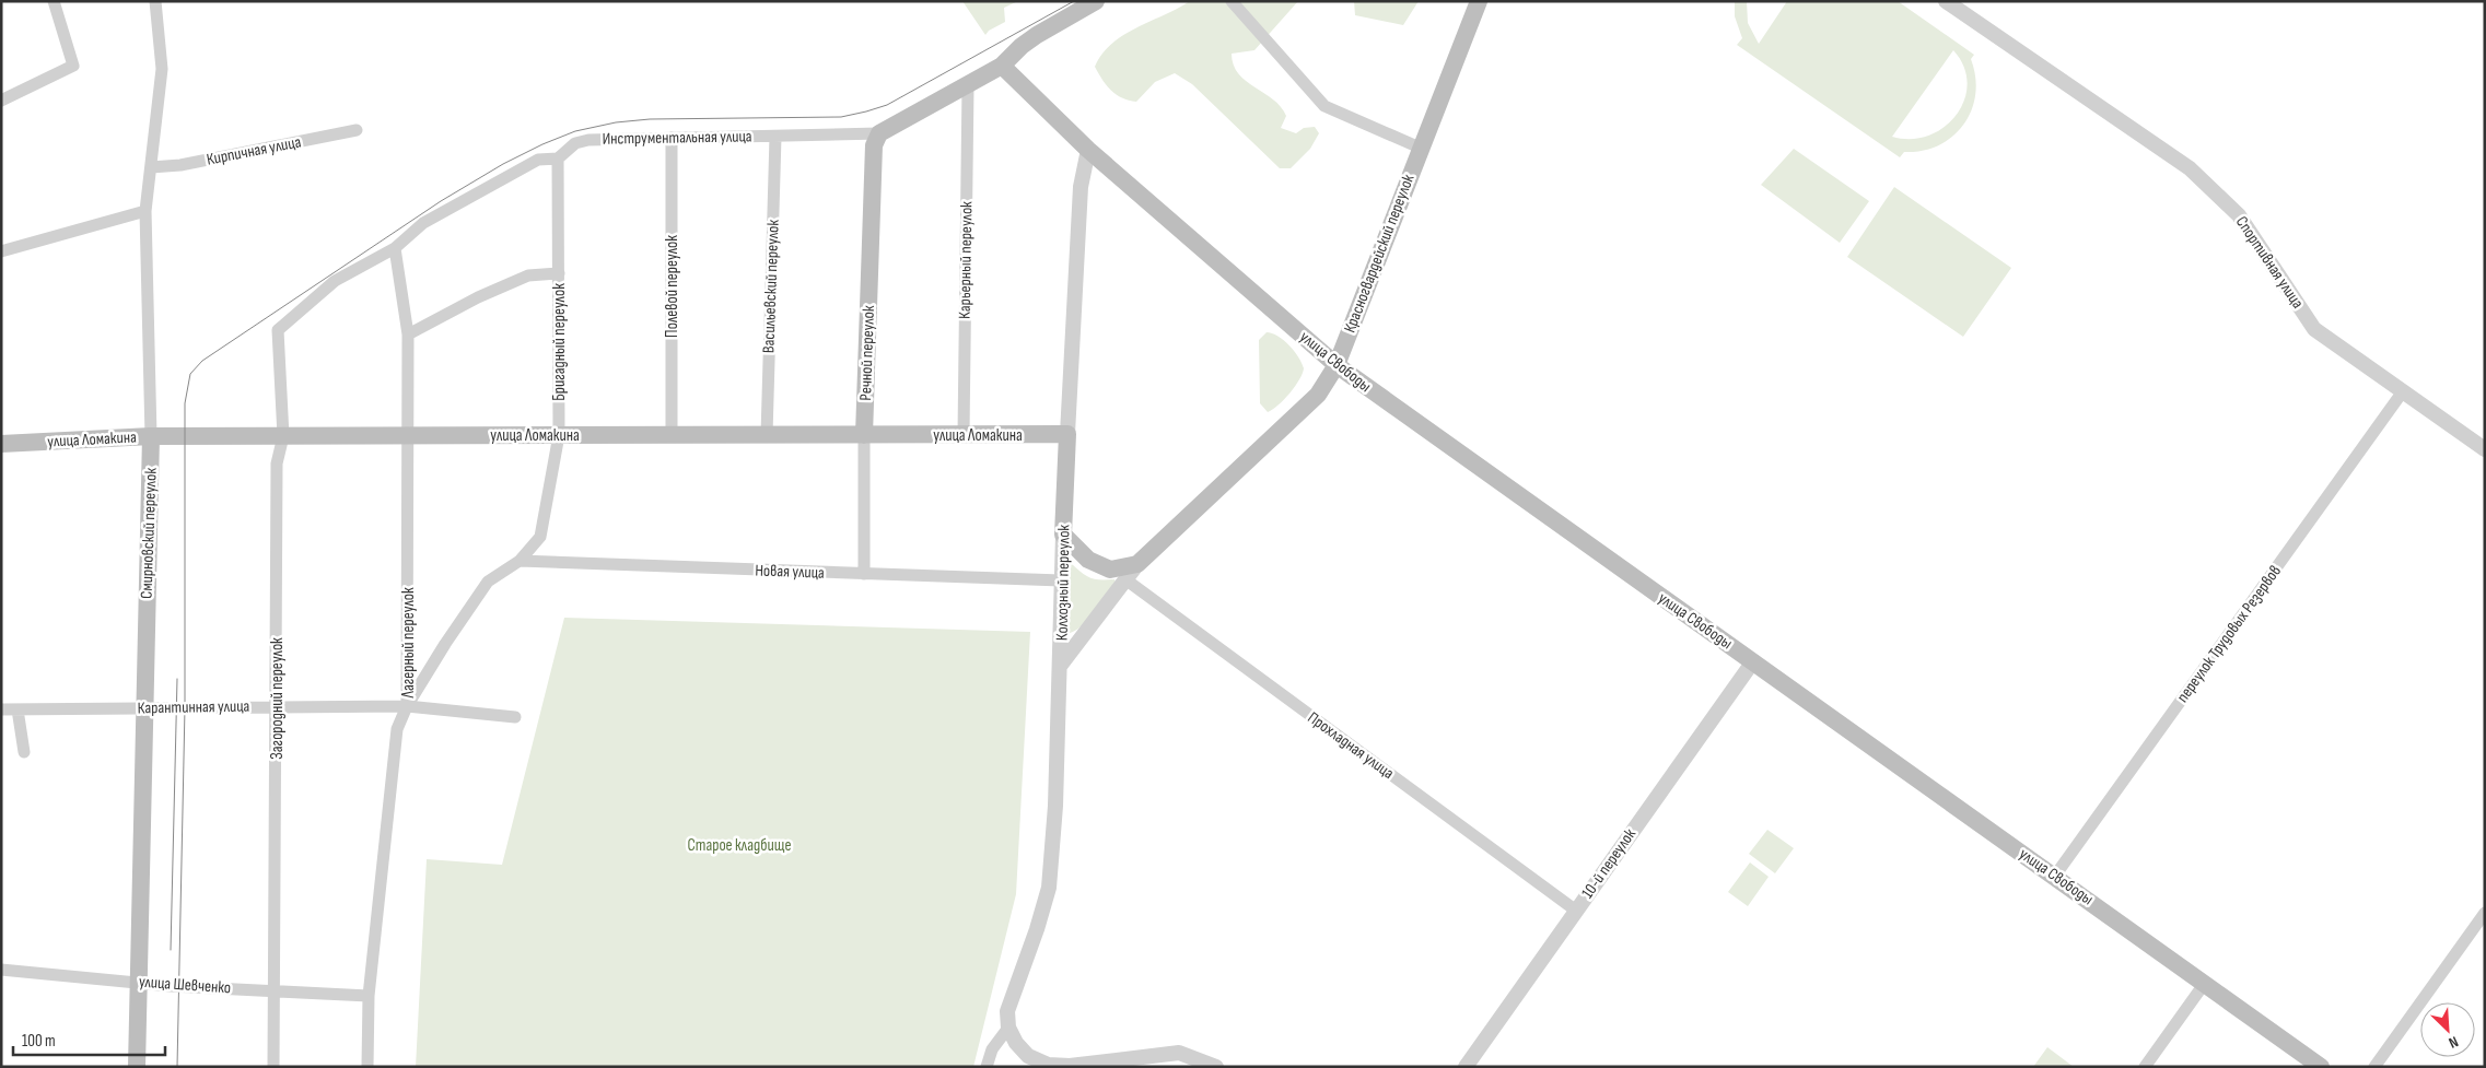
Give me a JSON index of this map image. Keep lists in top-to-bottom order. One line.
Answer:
{"streets":{"main road":["Инструментальная улица","Красногвардейский переулок","Речной переулок","улица Свободы","улица Ломакина","Смирновский переулок","Колхозный переулок"],"street":["Кирпичная улица","Карьерный переулок","Спортивная улица","Полевой переулок","Васильевский переулок","Бригадный переулок","Новая улица","переулок Трудовых Резервов","Лагерный переулок","Загородний переулок","Карантинная улица","Прохладная улица","10-й переулок","улица Шевченко"]},"crossings":[["Инструментальная улица","Карьерный переулок"],["Инструментальная улица","Полевой переулок"],["Инструментальная улица","Васильевский переулок"],["Инструментальная улица","Бригадный переулок"],["Инструментальная улица","Речной переулок"],["Инструментальная улица","улица Свободы"],["Инструментальная улица","Лагерный переулок"],["Инструментальная улица","Загородний переулок"],["Кирпичная улица","Смирновский переулок"],["Красногвардейский переулок","улица Свободы"],["Красногвардейский переулок","Колхозный переулок"],["Красногвардейский переулок","Прохладная улица"],["Карьерный переулок","улица Ломакина"],["Спортивная улица","переулок Трудовых Резервов"],["Полевой переулок","улица Ломакина"],["Васильевский переулок","улица Ломакина"],["Бригадный переулок","улица Ломакина"],["Бригадный переулок","Новая улица"],["Бригадный переулок","Лагерный переулок"],["Бригадный переулок","Карантинная улица"],["Речной переулок","улица Ломакина"],["Речной переулок","Новая улица"],["улица Свободы","Колхозный переулок"],["улица Свободы","переулок Трудовых Резервов"],["улица Свободы","10-й переулок"],["улица Ломакина","Смирновский переулок"],["улица Ломакина","Колхозный переулок"],["улица Ломакина","Лагерный переулок"],["улица Ломакина","Загородний переулок"],["Смирновский переулок","Карантинная улица"],["Смирновский переулок","улица Шевченко"],["Новая улица","Колхозный переулок"],["Лагерный переулок","Карантинная улица"],["Лагерный переулок","улица Шевченко"],["Загородний переулок","Карантинная улица"],["Загородний переулок","улица Шевченко"],["Прохладная улица","10-й переулок"]],"parks":["Старое кладбище"],"scale_bar":"100 m","north":"bottom right"}
